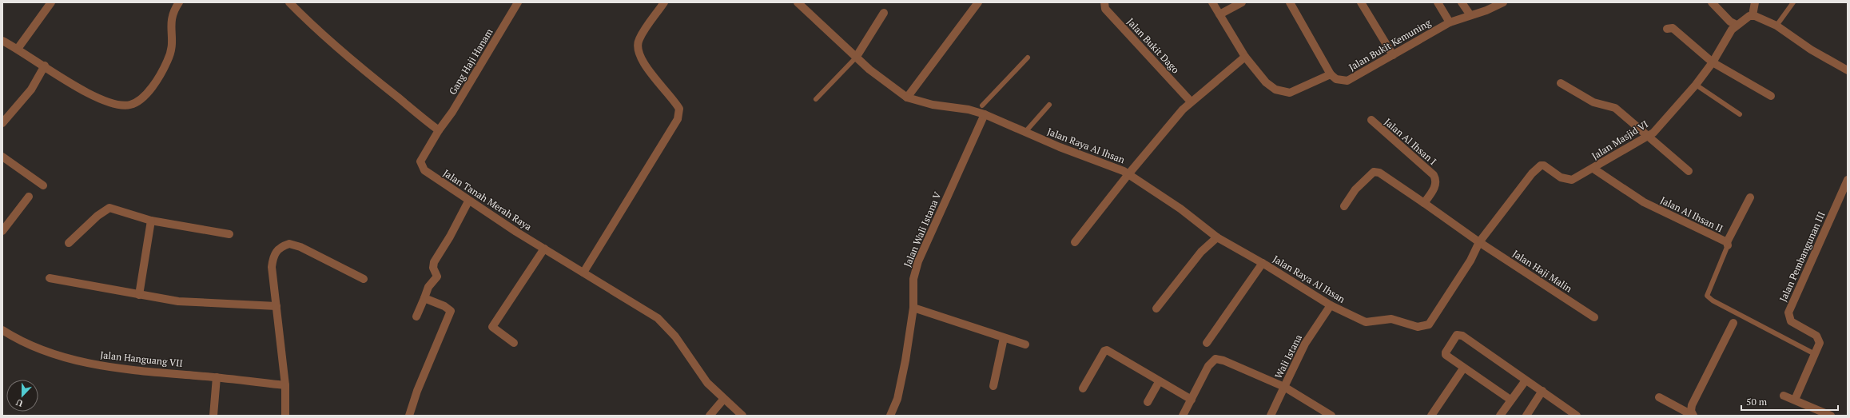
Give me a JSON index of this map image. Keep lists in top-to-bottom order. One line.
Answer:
{"streets":{"street":["Jalan Bukit Kemuning","Jalan Bukit Dago","Gang Haji Hanam","Jalan Masjid VI","Jalan Al Ihsan I","Jalan Raya Al Ihsan","Jalan Tanah Merah Raya","Jalan Al Ihsan II","Jalan Wali Istana V","Jalan Pembangunan III","Jalan Haji Malin","Wali Istana","Jalan Hanguang VII"]},"crossings":[["Gang Haji Hanam","Jalan Tanah Merah Raya"],["Jalan Masjid VI","Jalan Raya Al Ihsan"],["Jalan Masjid VI","Jalan Al Ihsan II"],["Jalan Masjid VI","Jalan Haji Malin"],["Jalan Raya Al Ihsan","Jalan Wali Istana V"],["Jalan Raya Al Ihsan","Wali Istana"],["Jalan Al Ihsan II","Jalan Pembangunan III"]],"scale_bar":"50 m","north":"bottom"}
